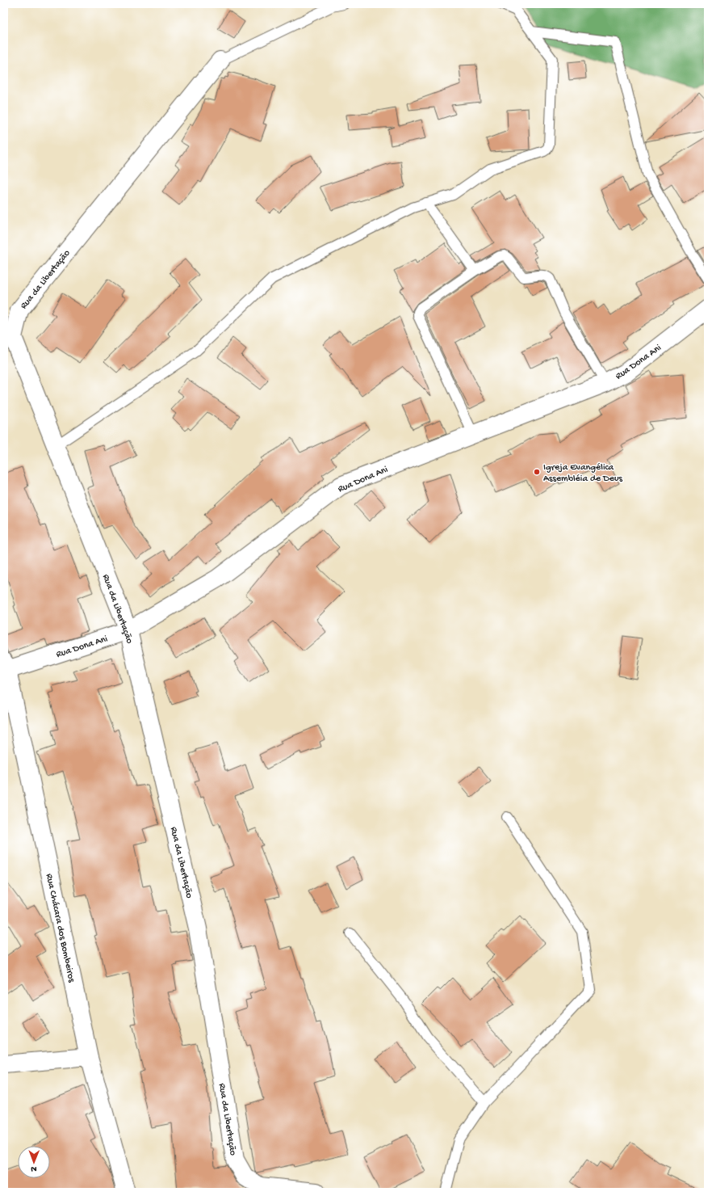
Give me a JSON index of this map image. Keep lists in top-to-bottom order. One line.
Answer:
{"streets":{"street":["Rua da Libertação","Rua Dona Ani","Rua Chácara dos Bombeiros"]},"crossings":[["Rua da Libertação","Rua Dona Ani"],["Rua Dona Ani","Rua Chácara dos Bombeiros"]],"places":["Igreja Evangélica Assembléia de Deus"],"north":"bottom"}
